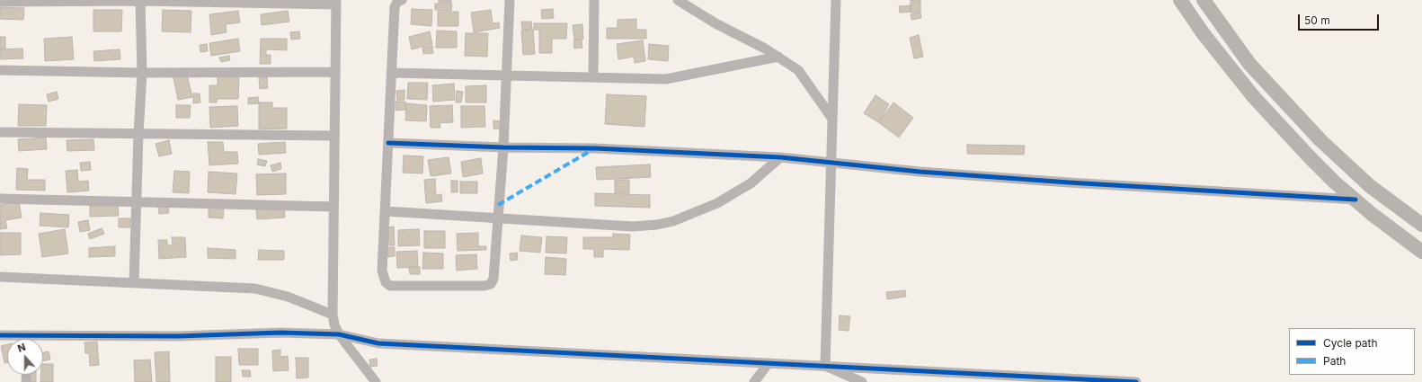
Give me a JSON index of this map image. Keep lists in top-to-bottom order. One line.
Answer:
{"legend":["Cycle path","Path"],"scale_bar":"50 m","north":"top"}
